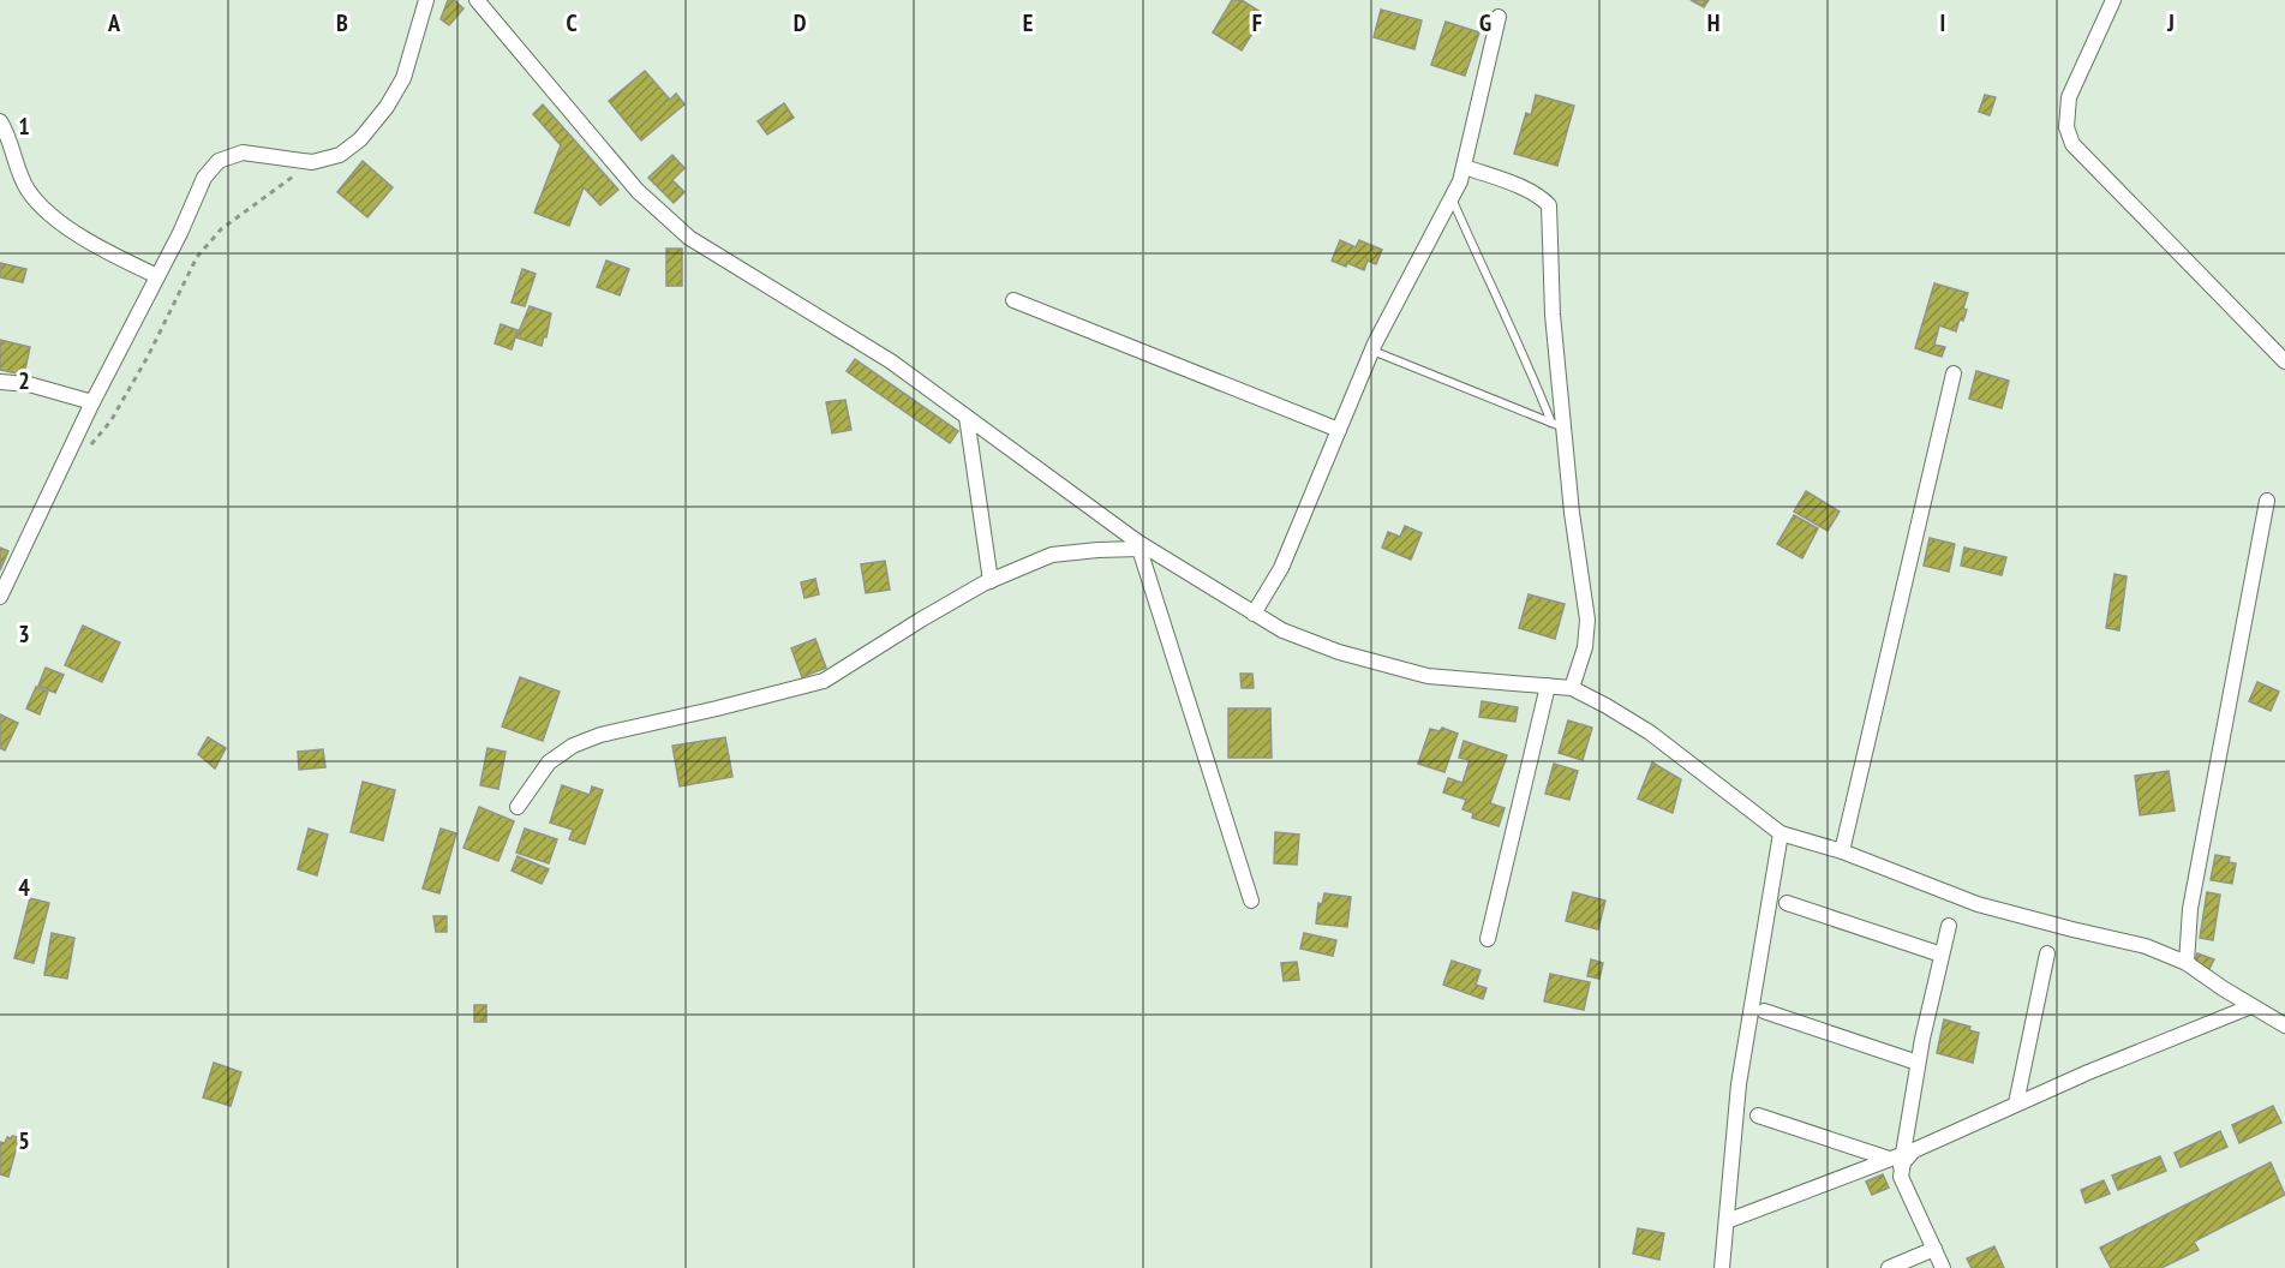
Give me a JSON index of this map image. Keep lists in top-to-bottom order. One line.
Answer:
{"grid":{"columns":["A","B","C","D","E","F","G","H","I","J"],"rows":["1","2","3","4","5"]}}
